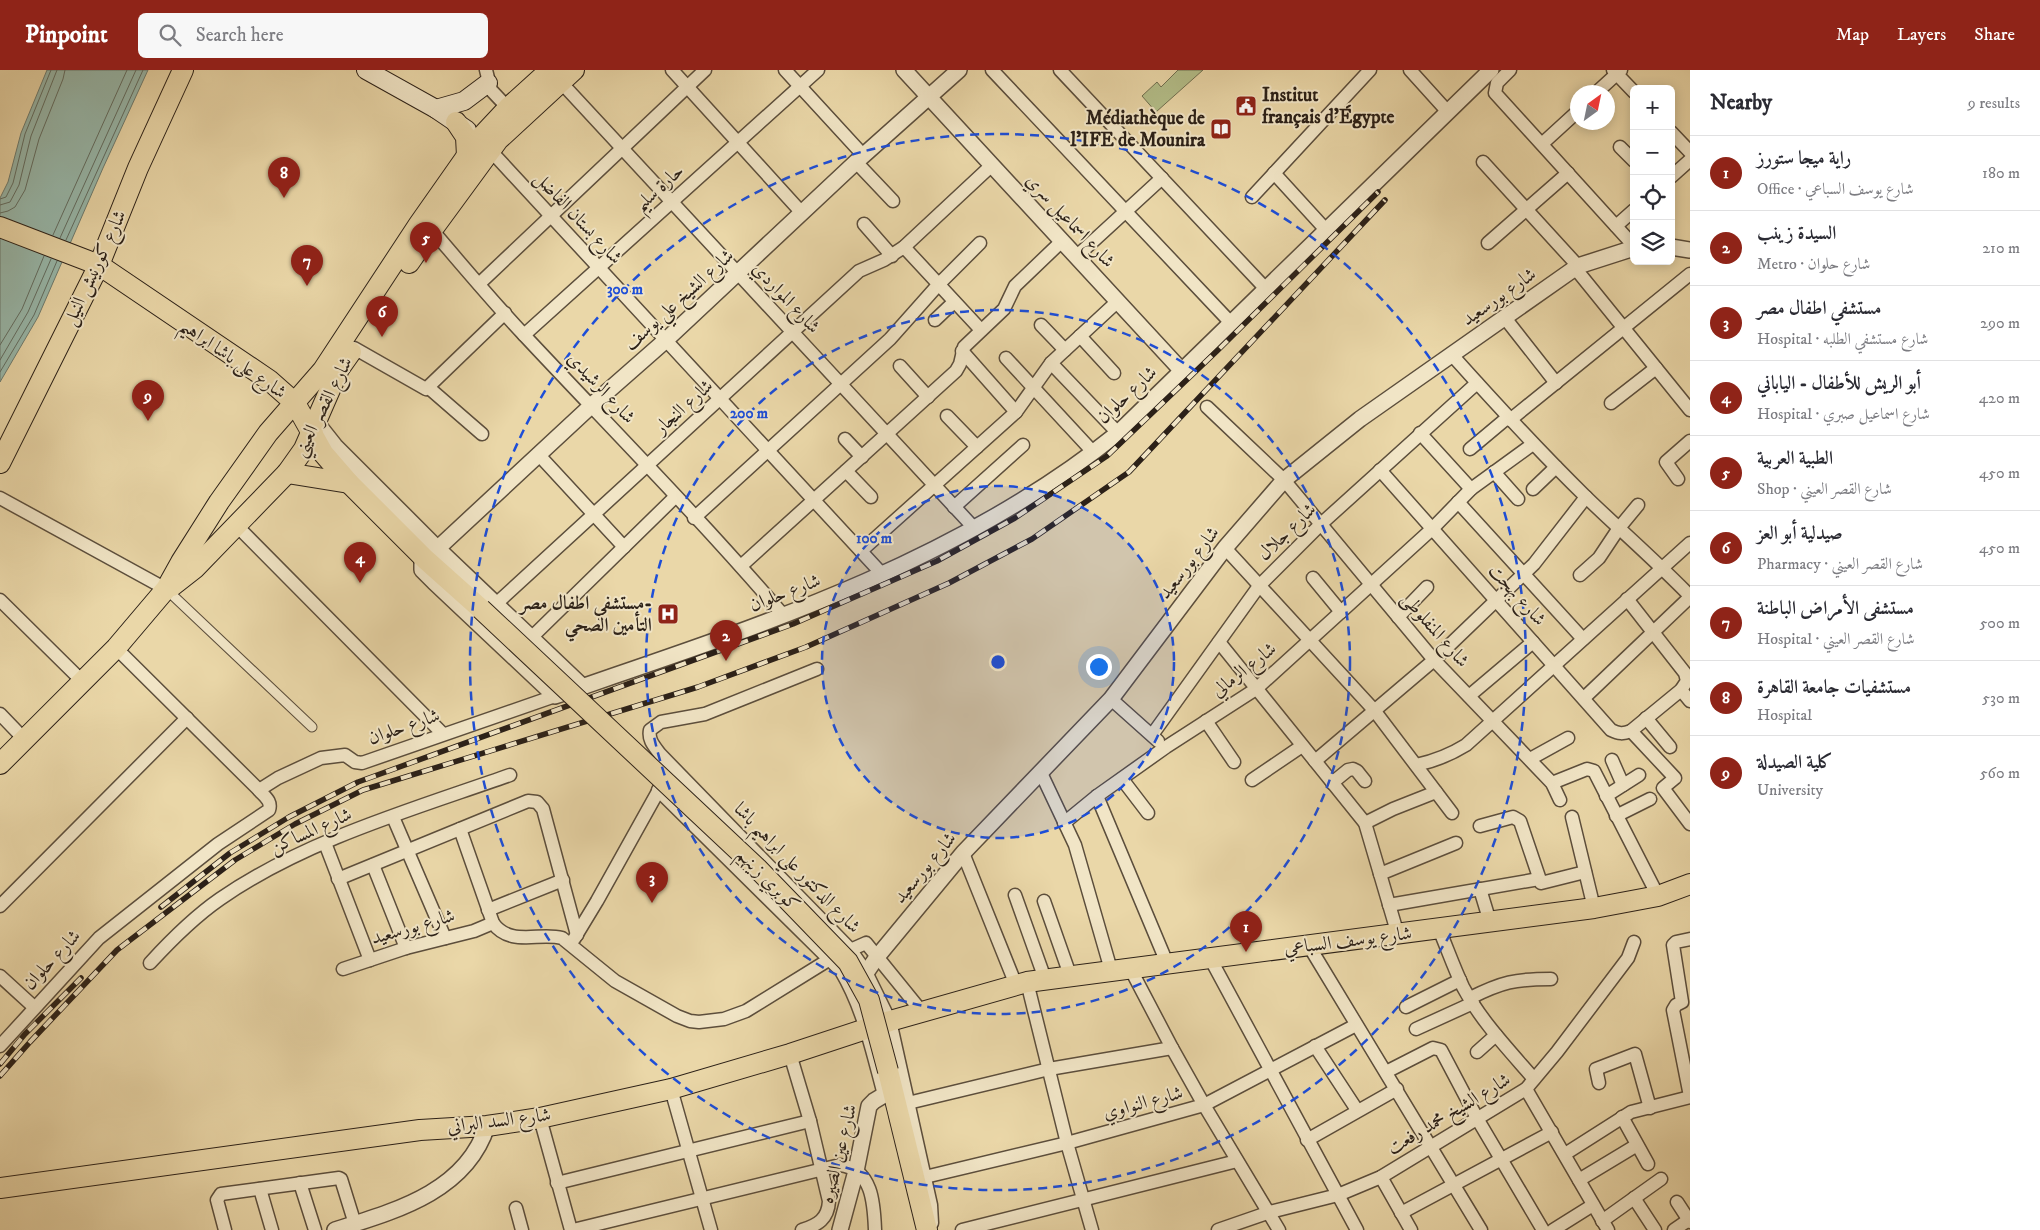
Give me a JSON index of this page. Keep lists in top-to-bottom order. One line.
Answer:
{"streets":{"main road":["شارع كورنيش النيل","شارع على باشا ابراهيم","شارع القصر العيني","كوبري زينهم","شارع يوسف السباعي","شارع السد البراني"],"street":["حارة سليم","شارع بستان الفاضل","شارع اسماعيل سري","شارع بورسعيد","شارع المواردي","شارع الشيخ علي يوسف","شارع الرشيدي","شارع حلوان","شارع النجار","شارع جلال","شارع بهجت","شارع المنفلوطى","شارع الرمالي","شارع المساكن","شارع الدكتور علي ابراهيم باشا","شارع النواوي","شارع الشيخ محمد رفعت","شارع عين الصيره"]},"crossings":[["حارة سليم","شارع بستان الفاضل"],["حارة سليم","شارع المواردي"],["حارة سليم","شارع الرشيدي"],["شارع بستان الفاضل","شارع الشيخ علي يوسف"],["شارع بستان الفاضل","شارع حلوان"],["شارع بستان الفاضل","شارع القصر العيني"],["شارع بستان الفاضل","شارع النجار"],["شارع اسماعيل سري","شارع الشيخ علي يوسف"],["شارع اسماعيل سري","شارع حلوان"],["شارع اسماعيل سري","شارع النجار"],["شارع كورنيش النيل","شارع على باشا ابراهيم"],["شارع بورسعيد","شارع المنفلوطى"],["شارع بورسعيد","شارع الدكتور علي ابراهيم باشا"],["شارع المواردي","شارع الشيخ علي يوسف"],["شارع المواردي","شارع حلوان"],["شارع المواردي","شارع القصر العيني"],["شارع المواردي","شارع النجار"],["شارع الشيخ علي يوسف","شارع على باشا ابراهيم"],["شارع الشيخ علي يوسف","شارع الرشيدي"],["شارع على باشا ابراهيم","شارع حلوان"],["شارع على باشا ابراهيم","شارع القصر العيني"],["شارع على باشا ابراهيم","شارع النجار"],["شارع على باشا ابراهيم","كوبري زينهم"],["شارع الرشيدي","شارع حلوان"],["شارع الرشيدي","شارع القصر العيني"],["شارع الرشيدي","شارع النجار"],["شارع النجار","كوبري زينهم"],["شارع جلال","شارع بهجت"],["شارع جلال","شارع المنفلوطى"],["شارع بهجت","شارع الرمالي"],["شارع المنفلوطى","شارع الرمالي"],["شارع الدكتور علي ابراهيم باشا","كوبري زينهم"],["شارع الدكتور علي ابراهيم باشا","شارع يوسف السباعي"],["شارع الدكتور علي ابراهيم باشا","شارع النواوي"],["شارع الدكتور علي ابراهيم باشا","شارع السد البراني"],["شارع الدكتور علي ابراهيم باشا","شارع عين الصيره"],["شارع يوسف السباعي","شارع السد البراني"]],"places":{"public building":["Institut français d'Égypte"],"library":["Médiathèque de l’IFE de Mounira"],"hospital":["مستشفي اطفال مصر- التأمين الصحي"]},"north":"top right","page":{"header":"Pinpoint","search":"Search here","nav":["Map","Layers","Share"],"heading":["Nearby","9 results"],"map_buttons":["+","−"],"list":[{"mark":"1","name":"راية ميجا ستورز","note":"Office · شارع يوسف السباعي","value":"180 m"},{"mark":"2","name":"السيدة زينب","note":"Metro · شارع حلوان","value":"210 m"},{"mark":"3","name":"مستشفي اطفال مصر","note":"Hospital · شارع مستشفي الطلبه","value":"290 m"},{"mark":"4","name":"أبو الريش للأطفال - الياباني","note":"Hospital · شارع اسماعيل صبري","value":"420 m"},{"mark":"5","name":"الطبية العربية","note":"Shop · شارع القصر العيني","value":"450 m"},{"mark":"6","name":"صيدلية أبو العز","note":"Pharmacy · شارع القصر العيني","value":"450 m"},{"mark":"7","name":"مستشفى الأمراض الباطنة","note":"Hospital · شارع القصر العيني","value":"500 m"},{"mark":"8","name":"مستشفيات جامعة القاهرة","note":"Hospital","value":"530 m"},{"mark":"9","name":"كلية الصيدلة","note":"University","value":"560 m"}],"pins":["8","5","7","6","9","4","2","3","1"]},"rings":["300 m","200 m","100 m"]}
